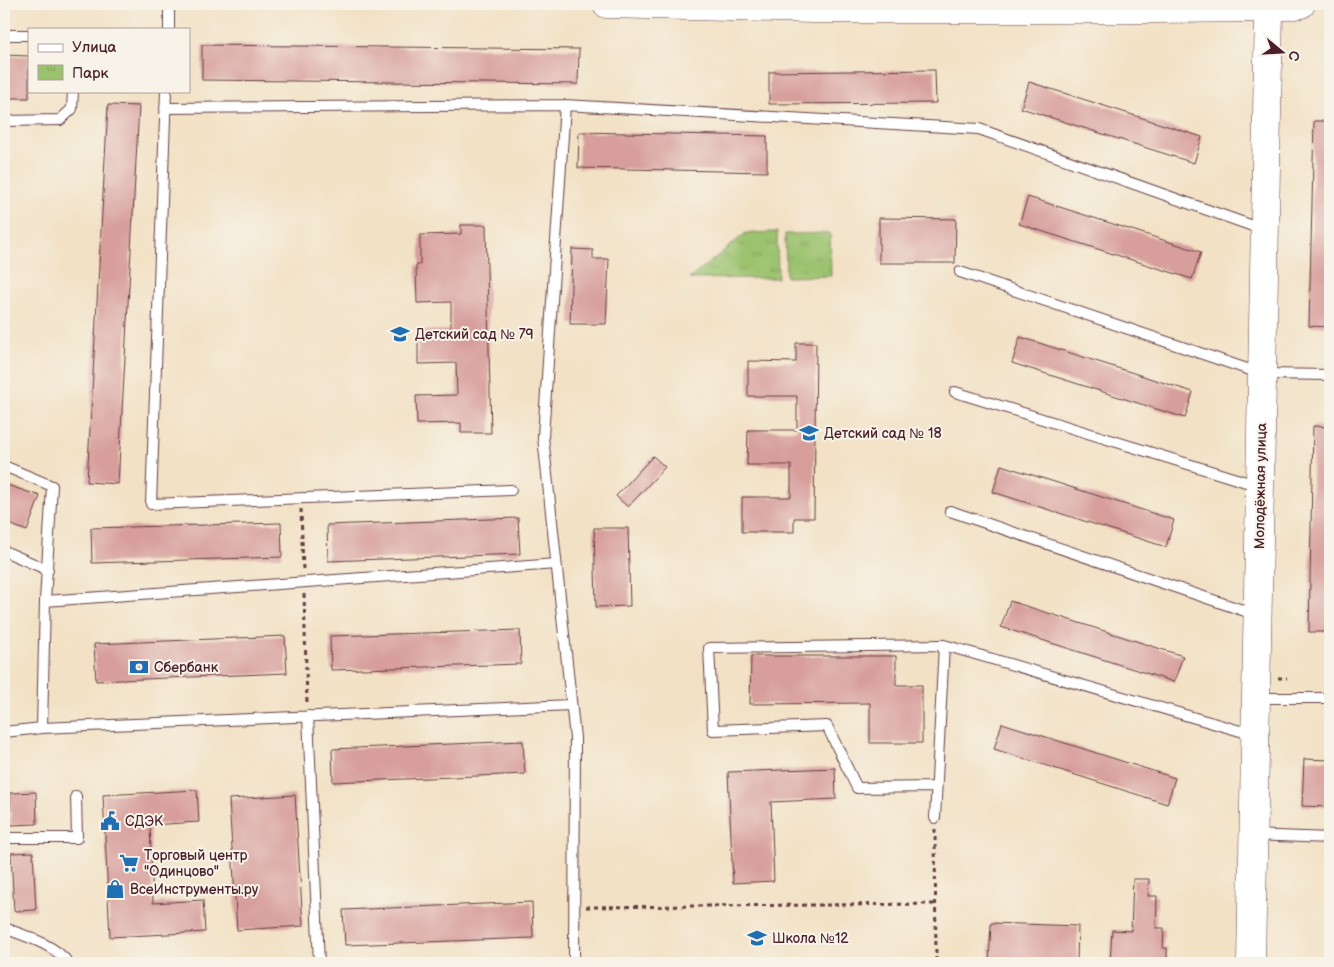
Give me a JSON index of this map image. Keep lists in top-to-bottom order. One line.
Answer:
{"streets":{"street":["Молодёжная улица"]},"places":{"school or university":["Детский сад № 79","Детский сад № 18","Школа №12"],"bank":["Сбербанк"],"public building":["СДЭК"],"supermarket":["Торговый центр \"Одинцово\""],"shop":["ВсеИнструменты.ру"]},"legend":["Улица","Парк"],"north":"right"}
